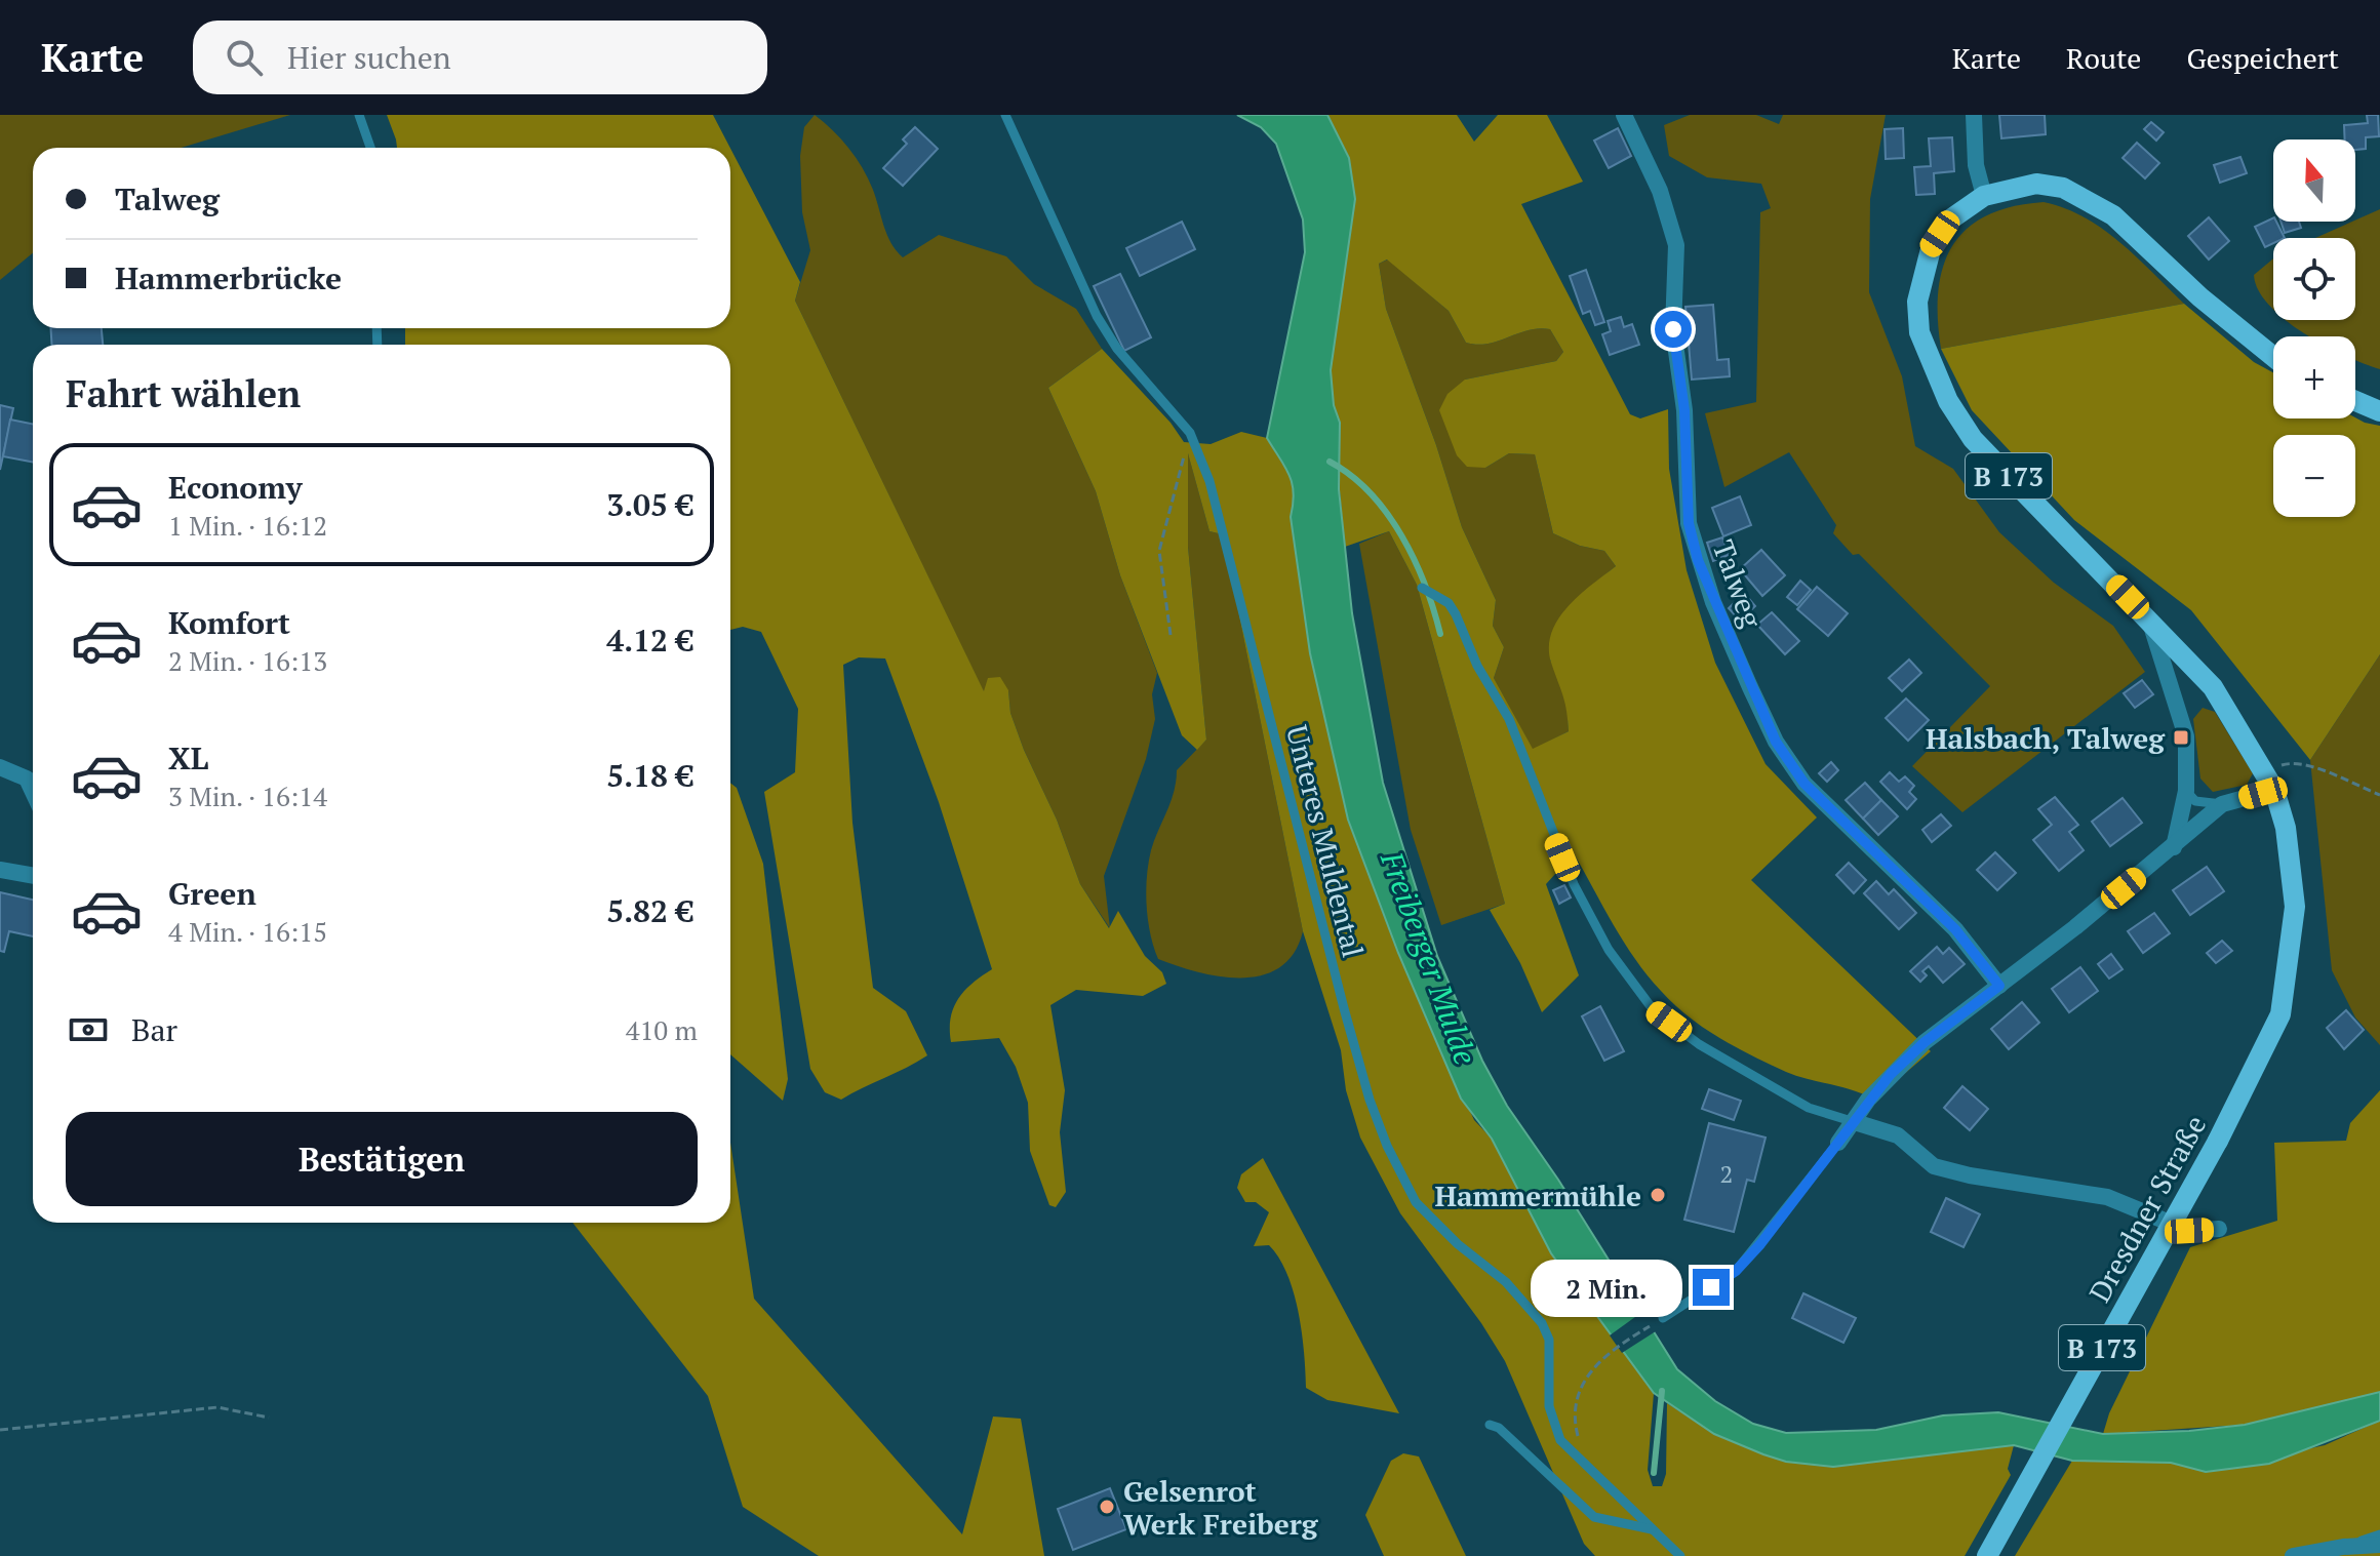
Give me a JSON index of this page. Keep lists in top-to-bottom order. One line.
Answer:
{"streets":{"main road":["B 173","Dresdner Straße"],"street":["Talweg"],"lane":["Unteres Muldental"]},"crossings":[["B 173","Dresdner Straße"]],"water":["Freiberger Mulde"],"places":{"transit":["Halsbach, Talweg"],"other":["Hammermühle","Gelsenrot Werk Freiberg"]},"house_numbers":["2"],"north":"top","page":{"header":"Karte","search":"Hier suchen","nav":["Karte","Route","Gespeichert"],"map_buttons":["+","−"],"banner":["Talweg","Hammerbrücke"],"heading":"Fahrt wählen","list":[{"name":"Economy","note":"1 Min. · 16:12","value":"3.05 €"},{"name":"Komfort","note":"2 Min. · 16:13","value":"4.12 €"},{"name":"XL","note":"3 Min. · 16:14","value":"5.18 €"},{"name":"Green","note":"4 Min. · 16:15","value":"5.82 €"}],"pay":["Bar","410 m"],"buttons":"Bestätigen","bubble":"2 Min."}}
